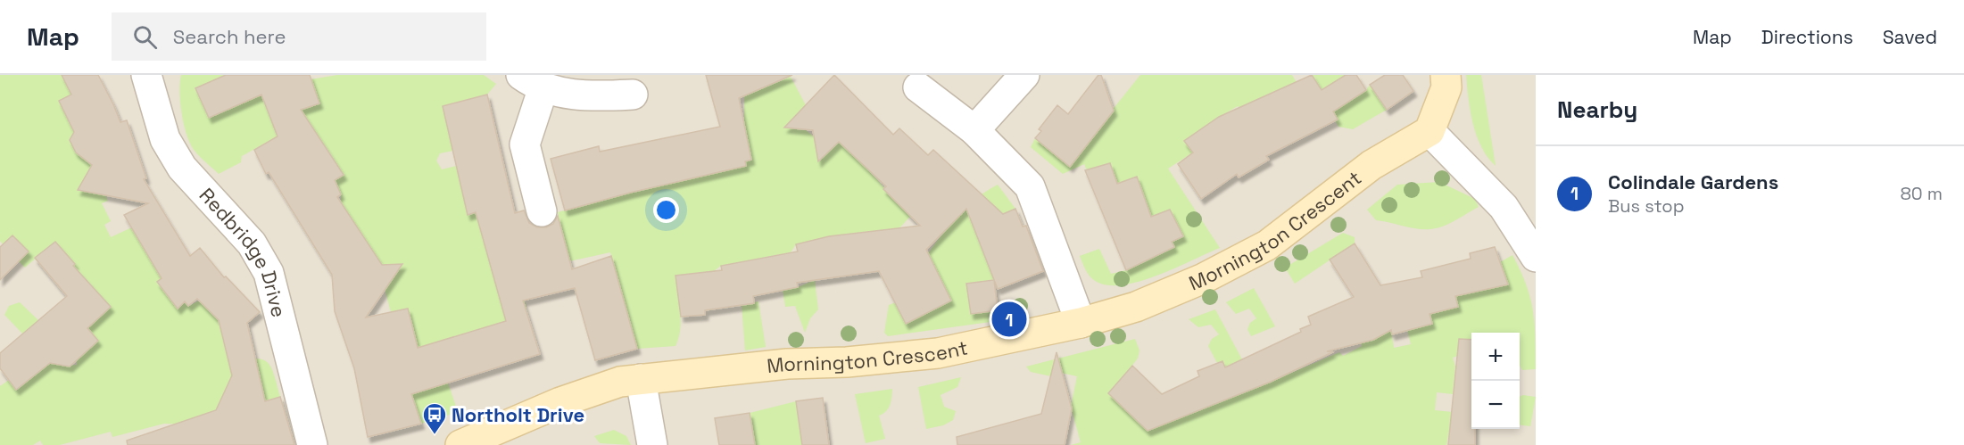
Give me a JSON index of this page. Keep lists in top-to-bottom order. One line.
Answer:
{"streets":{"street":["Mornington Crescent","Redbridge Drive"]},"places":{"bus stop":["Northolt Drive"]},"page":{"header":"Map","search":"Search here","nav":["Map","Directions","Saved"],"heading":"Nearby","list":[{"mark":"1","name":"Colindale Gardens","note":"Bus stop","value":"80 m"}],"pins":"1","map_buttons":["+","−"]}}
